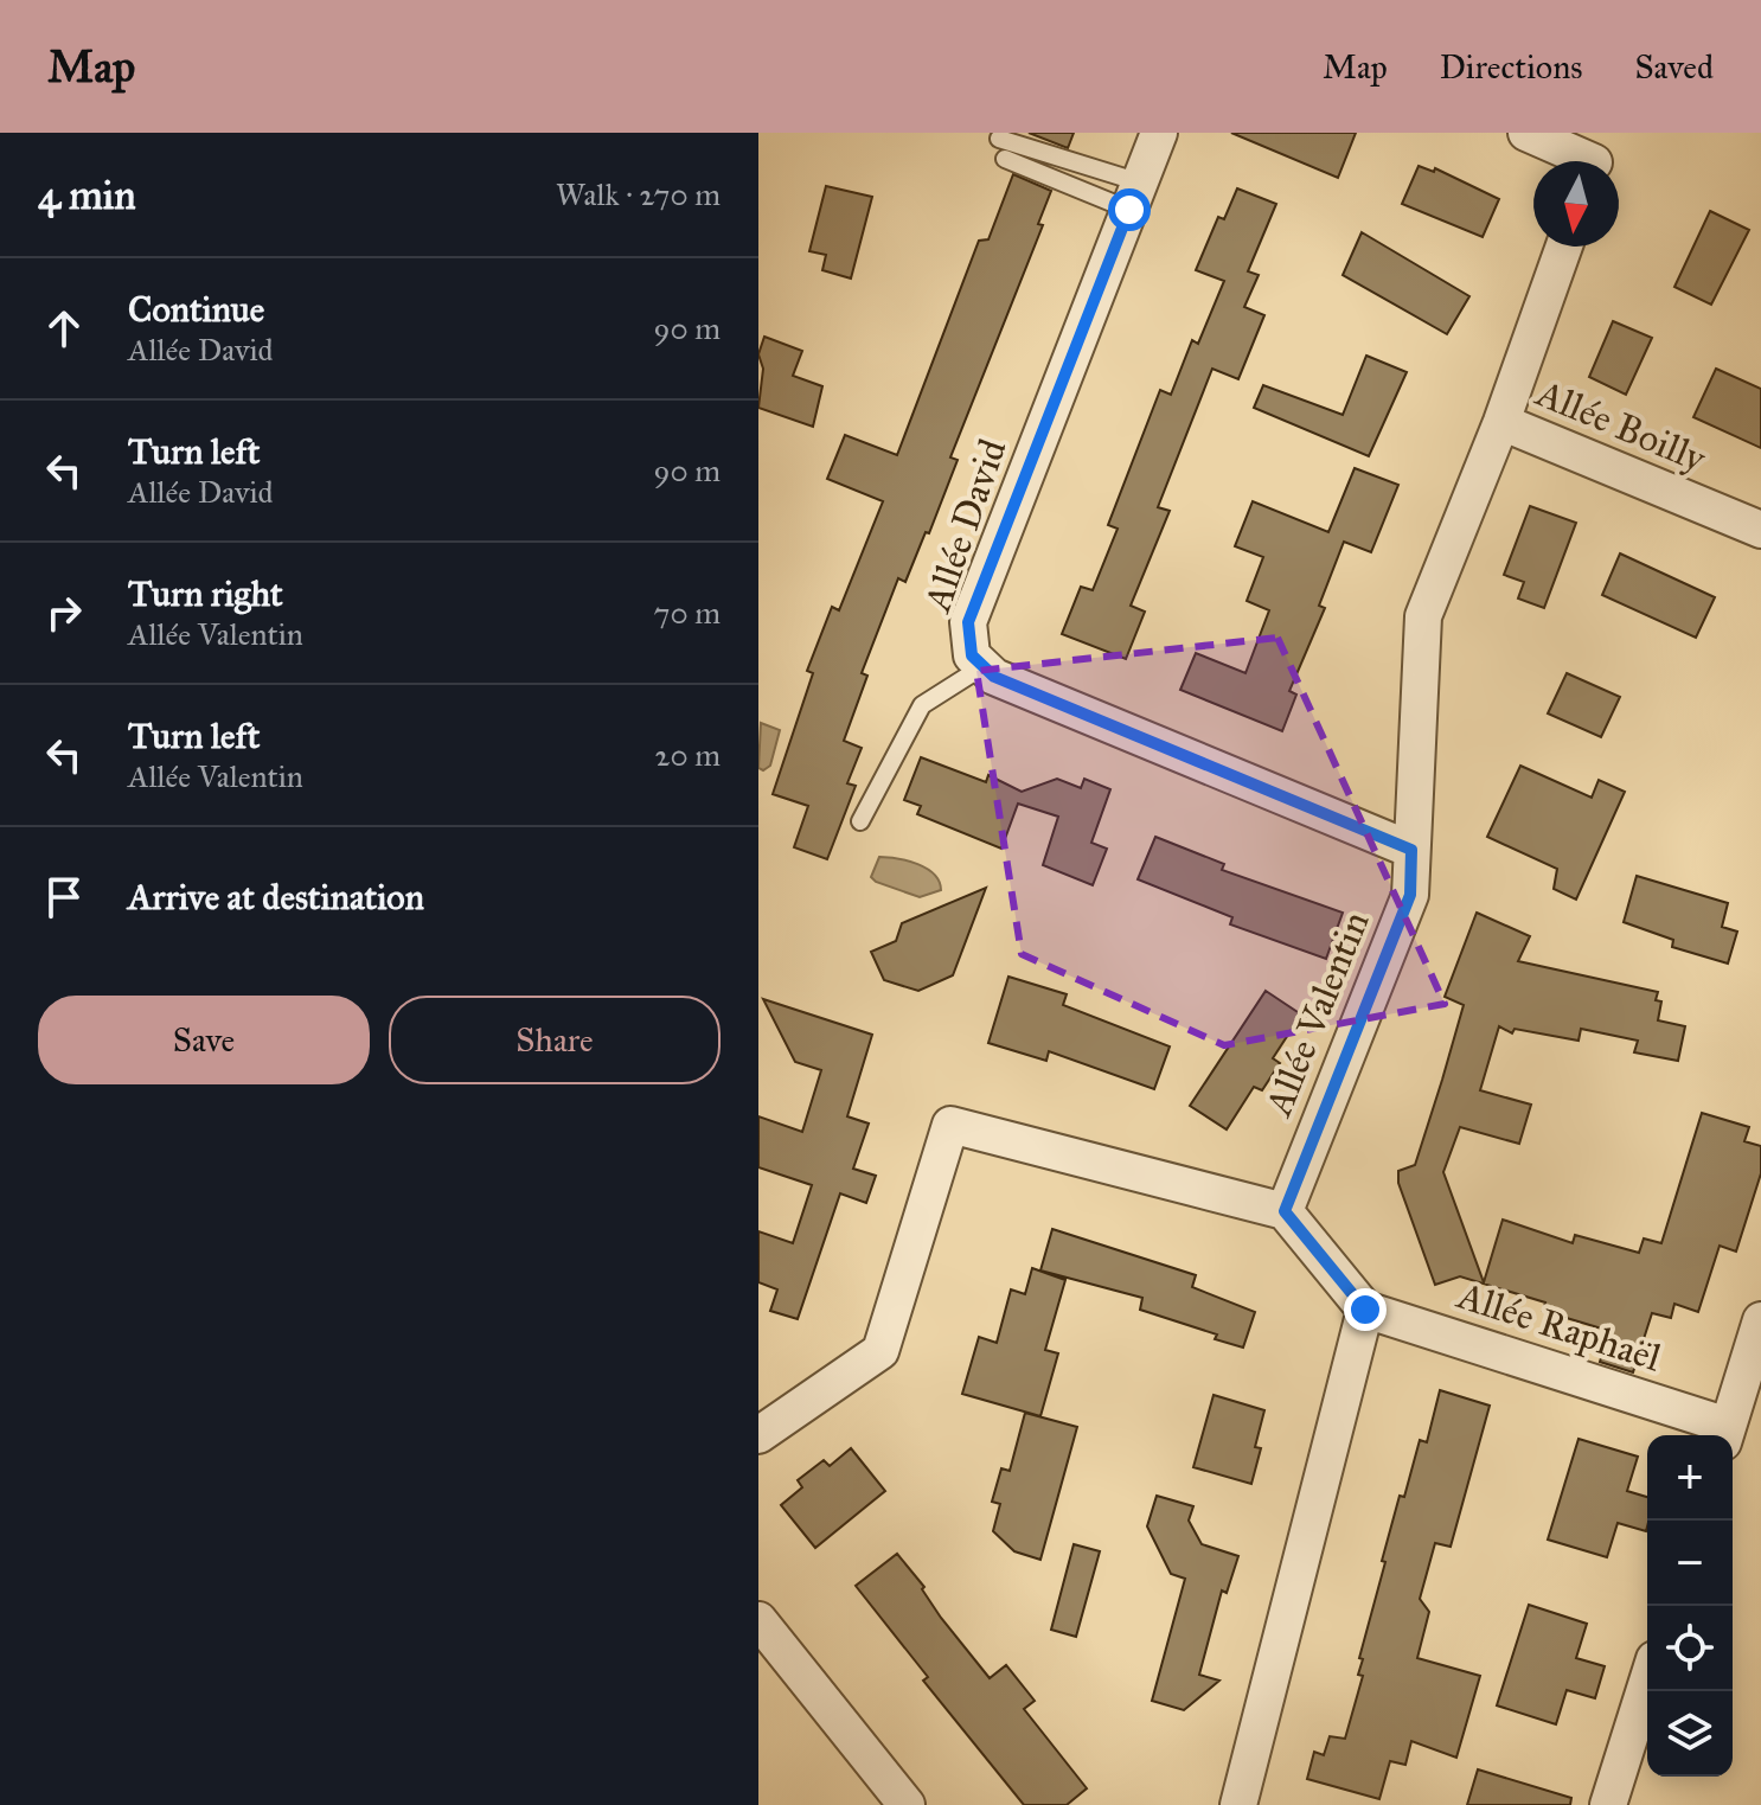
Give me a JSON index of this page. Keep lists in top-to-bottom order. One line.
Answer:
{"streets":{"street":["Allée Boilly","Allée David","Allée Valentin","Allée Raphaël"]},"crossings":[["Allée Boilly","Allée Valentin"],["Allée David","Allée Valentin"]],"north":"bottom","page":{"header":"Map","nav":["Map","Directions","Saved"],"heading":["4 min","Walk · 270 m"],"list":[["Continue","Allée David","90 m"],["Turn left","Allée David","90 m"],["Turn right","Allée Valentin","70 m"],["Turn left","Allée Valentin","20 m"],"Arrive at destination"],"buttons":["Save","Share"],"map_buttons":["+","−"]}}
